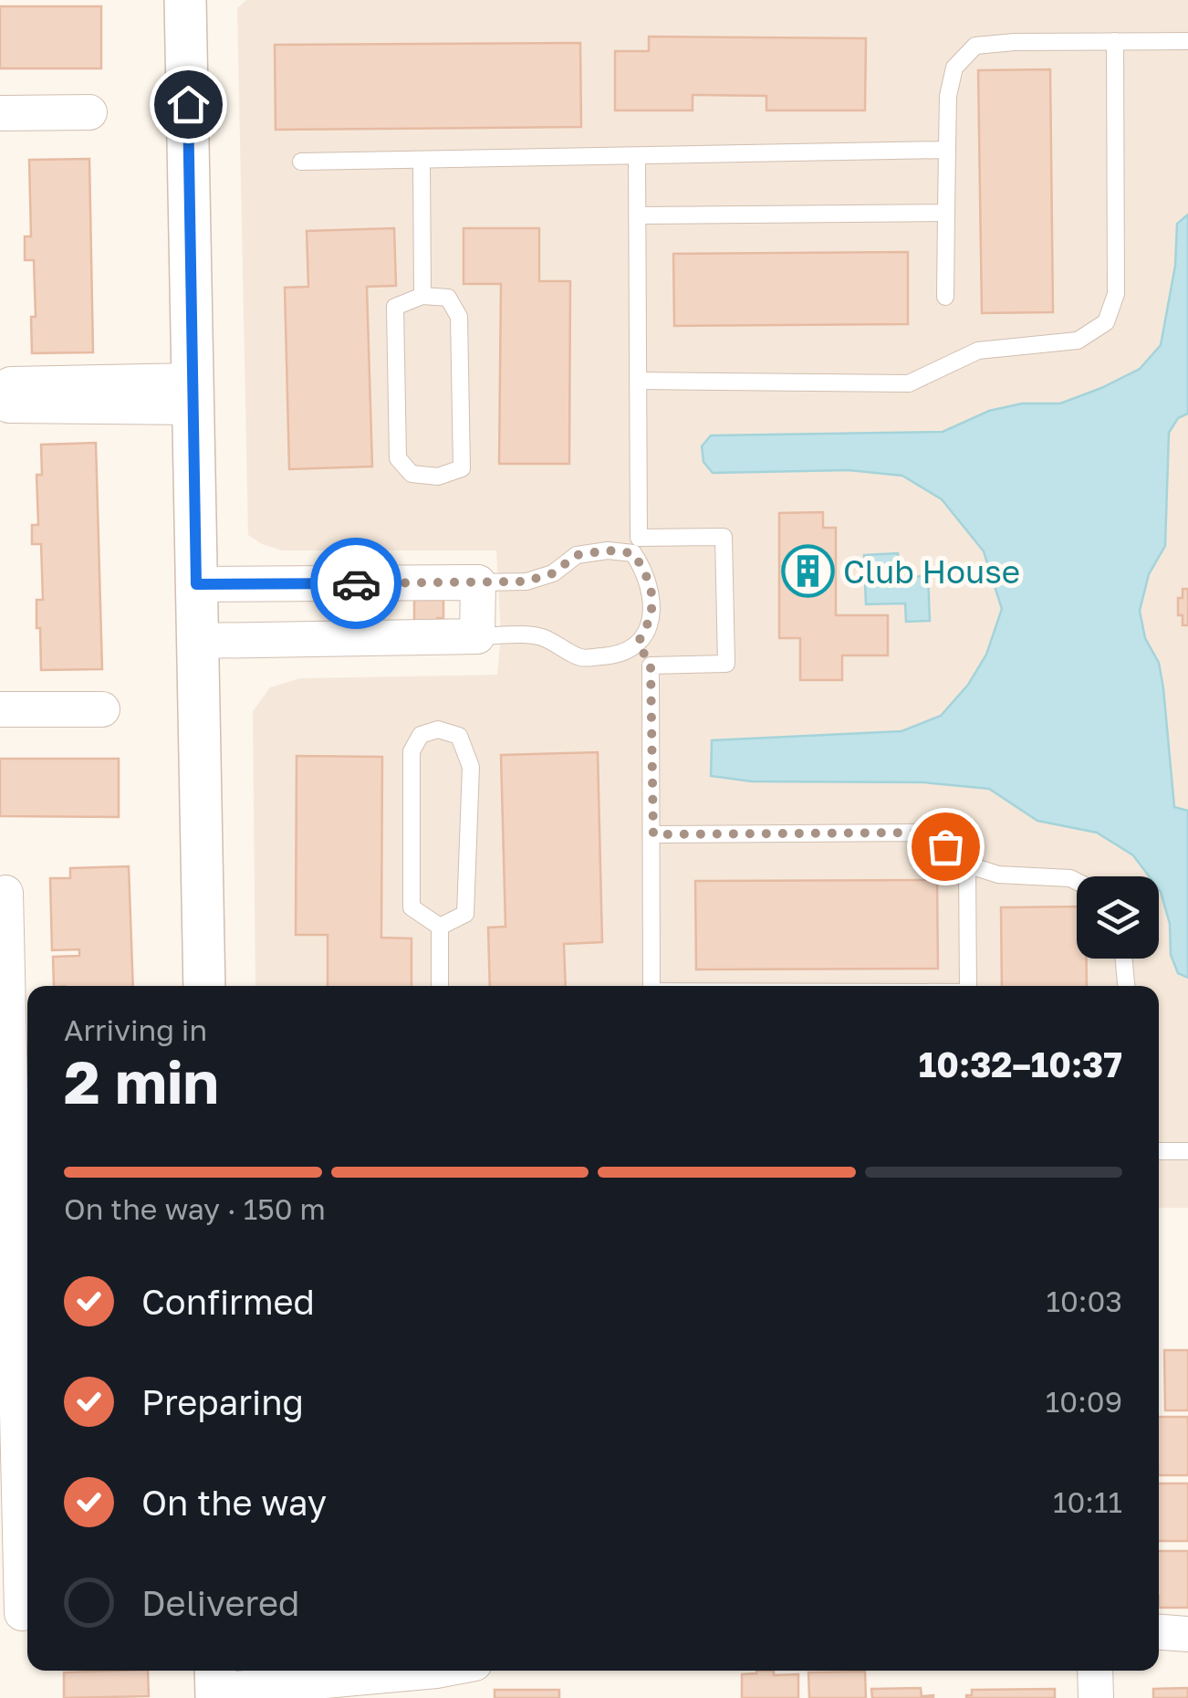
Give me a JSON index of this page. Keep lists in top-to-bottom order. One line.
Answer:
{"places":{"building":["Club House"]},"page":{"heading":["2 min","Arriving in","10:32–10:37"],"bar":"On the way · 150 m","list":[["Confirmed","10:03"],["Preparing","10:09"],["On the way","10:11"],"Delivered"]}}
